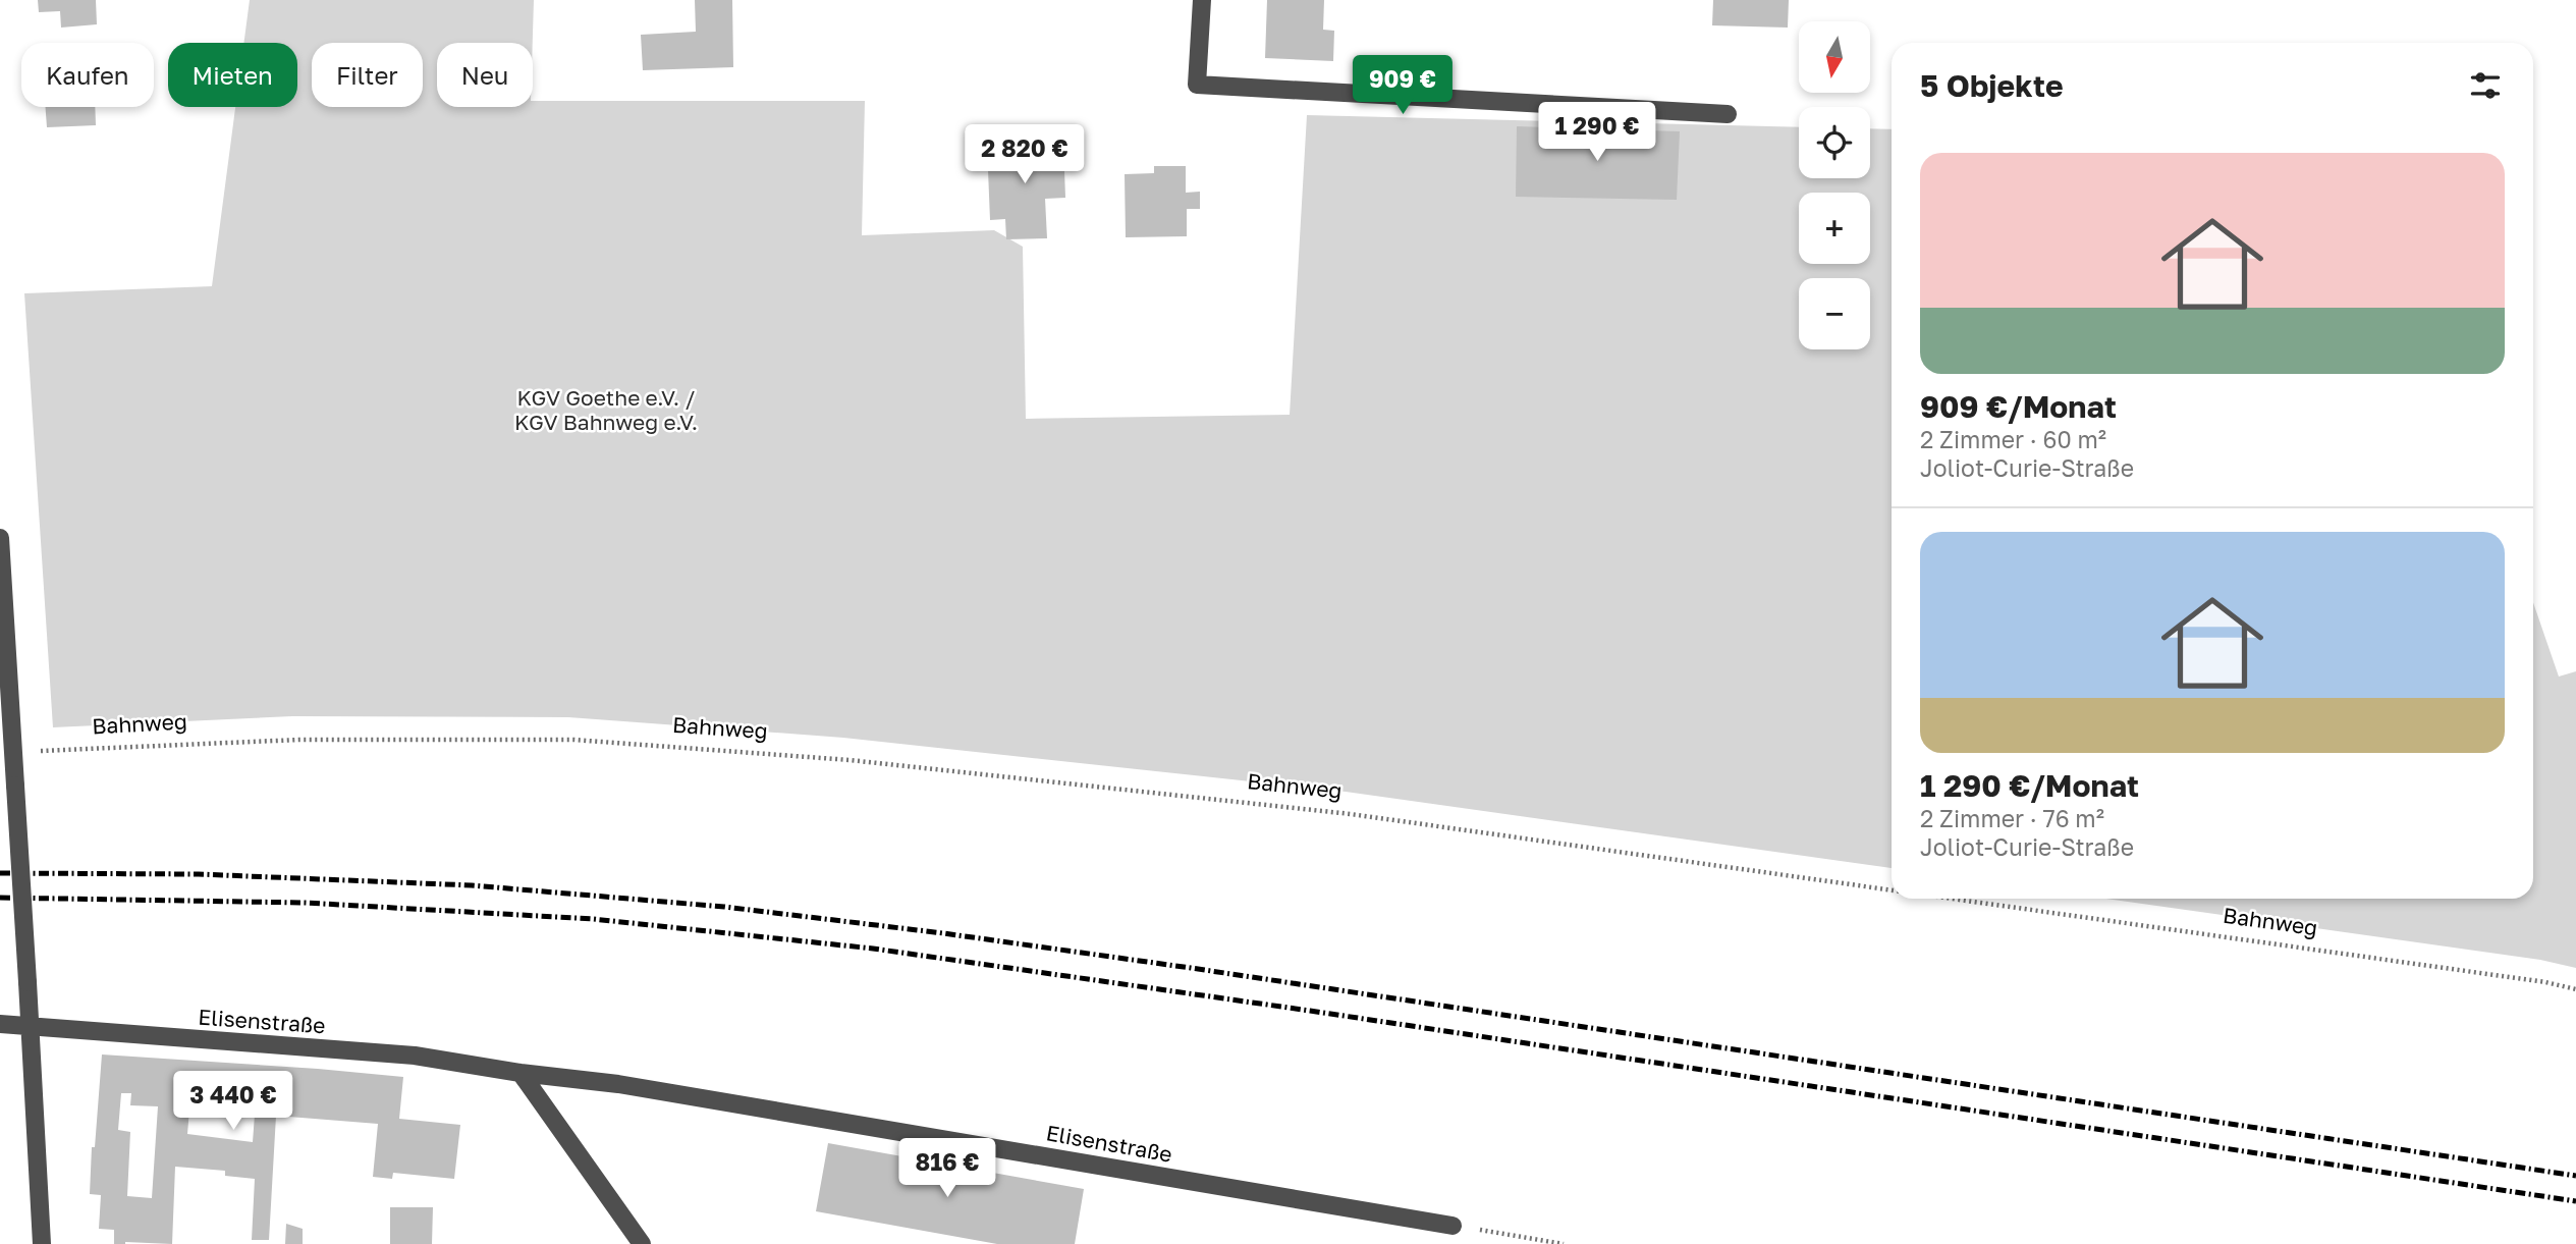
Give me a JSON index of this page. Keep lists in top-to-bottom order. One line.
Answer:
{"streets":{"street":["Elisenstraße"],"path":["Bahnweg"]},"parks":["KGV Goethe e.V. / KGV Bahnweg e.V."],"north":"bottom","page":{"map_buttons":["+","−"],"chip":["Kaufen","Mieten","Filter","Neu"],"heading":"5 Objekte","price":["909 €","1 290 €","2 820 €","3 440 €","816 €"],"list":[{"name":"909 €/Monat","note":"2 Zimmer · 60 m² · Joliot-Curie-Straße"},{"name":"1 290 €/Monat","note":"2 Zimmer · 76 m² · Joliot-Curie-Straße"}]}}
